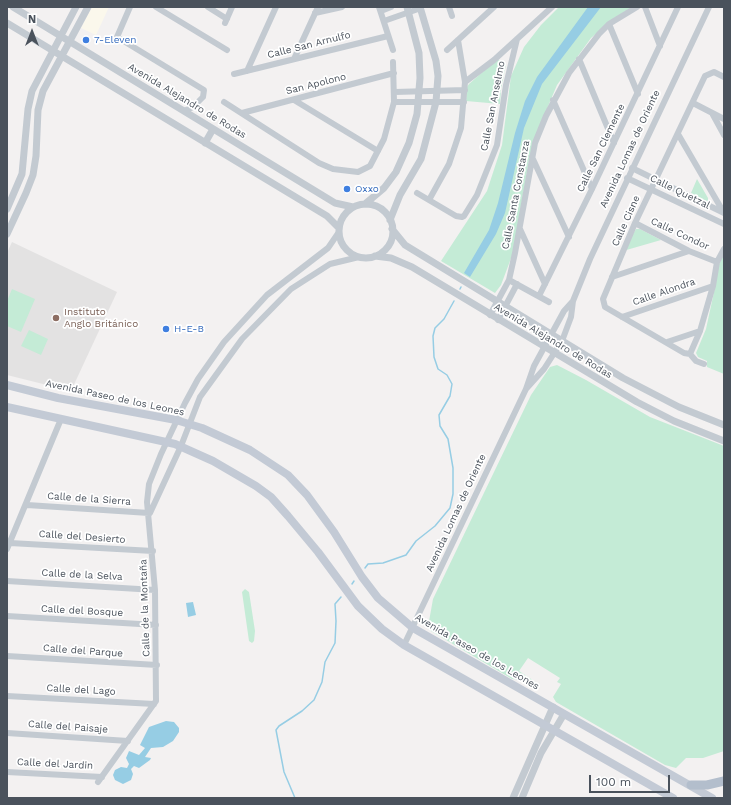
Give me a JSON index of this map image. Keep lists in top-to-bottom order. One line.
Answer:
{"streets":{"main road":["Avenida Paseo de los Leones"],"street":["Calle San Arnulfo","San Apolono","Avenida Alejandro de Rodas","Calle San Anselmo","Calle San Clemente","Avenida Lomas de Oriente","Calle Quetzal","Calle Santa Constanza","Calle Cisne","Calle Condor","Calle Alondra","Calle de la Sierra","Calle del Desierto","Calle de la Selva","Calle de la Montaña","Calle del Bosque","Calle del Parque","Calle del Lago","Calle del Paisaje","Calle del Jardin"]},"crossings":[["Avenida Alejandro de Rodas","Avenida Lomas de Oriente"],["Avenida Alejandro de Rodas","Calle Santa Constanza"],["Avenida Alejandro de Rodas","Calle de la Montaña"],["Avenida Lomas de Oriente","Calle Quetzal"],["Avenida Lomas de Oriente","Avenida Paseo de los Leones"],["Calle Quetzal","Calle Cisne"],["Calle Cisne","Calle Condor"],["Calle Cisne","Calle Alondra"],["Avenida Paseo de los Leones","Calle de la Montaña"],["Calle de la Sierra","Calle de la Montaña"],["Calle del Desierto","Calle de la Montaña"],["Calle de la Selva","Calle de la Montaña"],["Calle de la Montaña","Calle del Bosque"],["Calle de la Montaña","Calle del Parque"],["Calle de la Montaña","Calle del Lago"],["Calle del Paisaje","Calle del Jardin"]],"places":["7-Eleven","Oxxo","Instituto Anglo Británico","H-E-B"],"scale_bar":"100 m","north":"top"}
